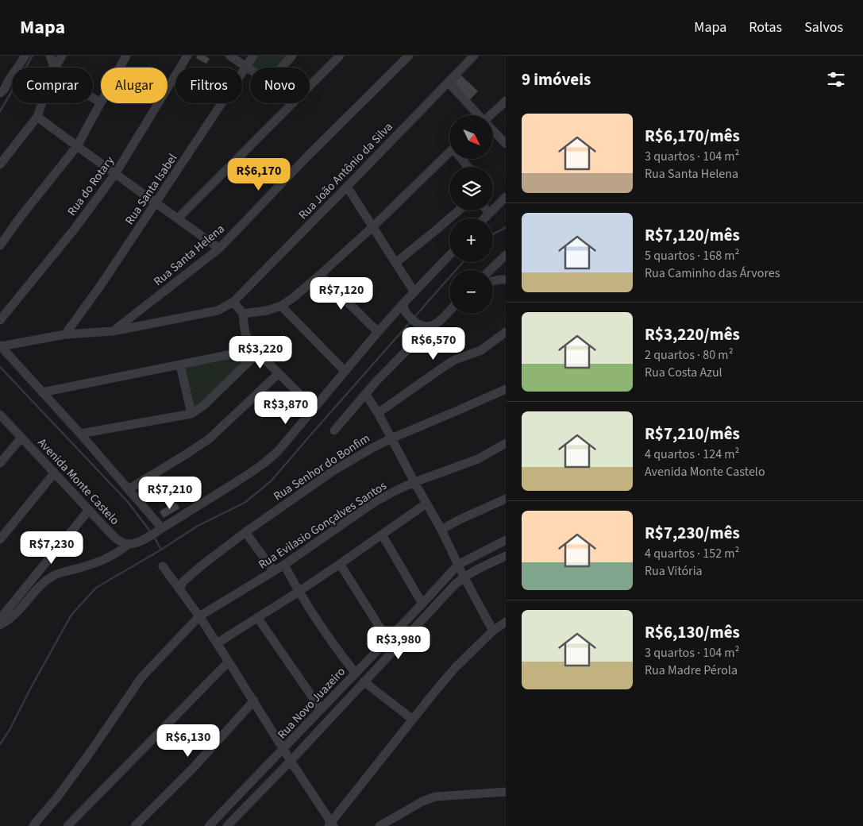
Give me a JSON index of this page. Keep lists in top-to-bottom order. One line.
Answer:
{"streets":{"street":["Rua João Antônio da Silva","Rua do Rotary","Rua Santa Isabel","Rua Santa Helena","Rua Senhor do Bonfim","Avenida Monte Castelo","Rua Evilasio Gonçalves Santos","Rua Novo Juazeiro"]},"crossings":[["Rua João Antônio da Silva","Rua Santa Isabel"],["Rua João Antônio da Silva","Rua Santa Helena"]],"north":"bottom right","page":{"header":"Mapa","nav":["Mapa","Rotas","Salvos"],"heading":"9 imóveis","chip":["Comprar","Alugar","Filtros","Novo"],"list":[{"name":"R$6,170/mês","note":"3 quartos · 104 m² · Rua Santa Helena"},{"name":"R$7,120/mês","note":"5 quartos · 168 m² · Rua Caminho das Árvores"},{"name":"R$3,220/mês","note":"2 quartos · 80 m² · Rua Costa Azul"},{"name":"R$7,210/mês","note":"4 quartos · 124 m² · Avenida Monte Castelo"},{"name":"R$7,230/mês","note":"4 quartos · 152 m² · Rua Vitória"},{"name":"R$6,130/mês","note":"3 quartos · 104 m² · Rua Madre Pérola"}],"map_buttons":["+","−"],"price":["R$6,170","R$7,120","R$6,570","R$3,220","R$3,870","R$7,210","R$7,230","R$3,980","R$6,130"]}}
